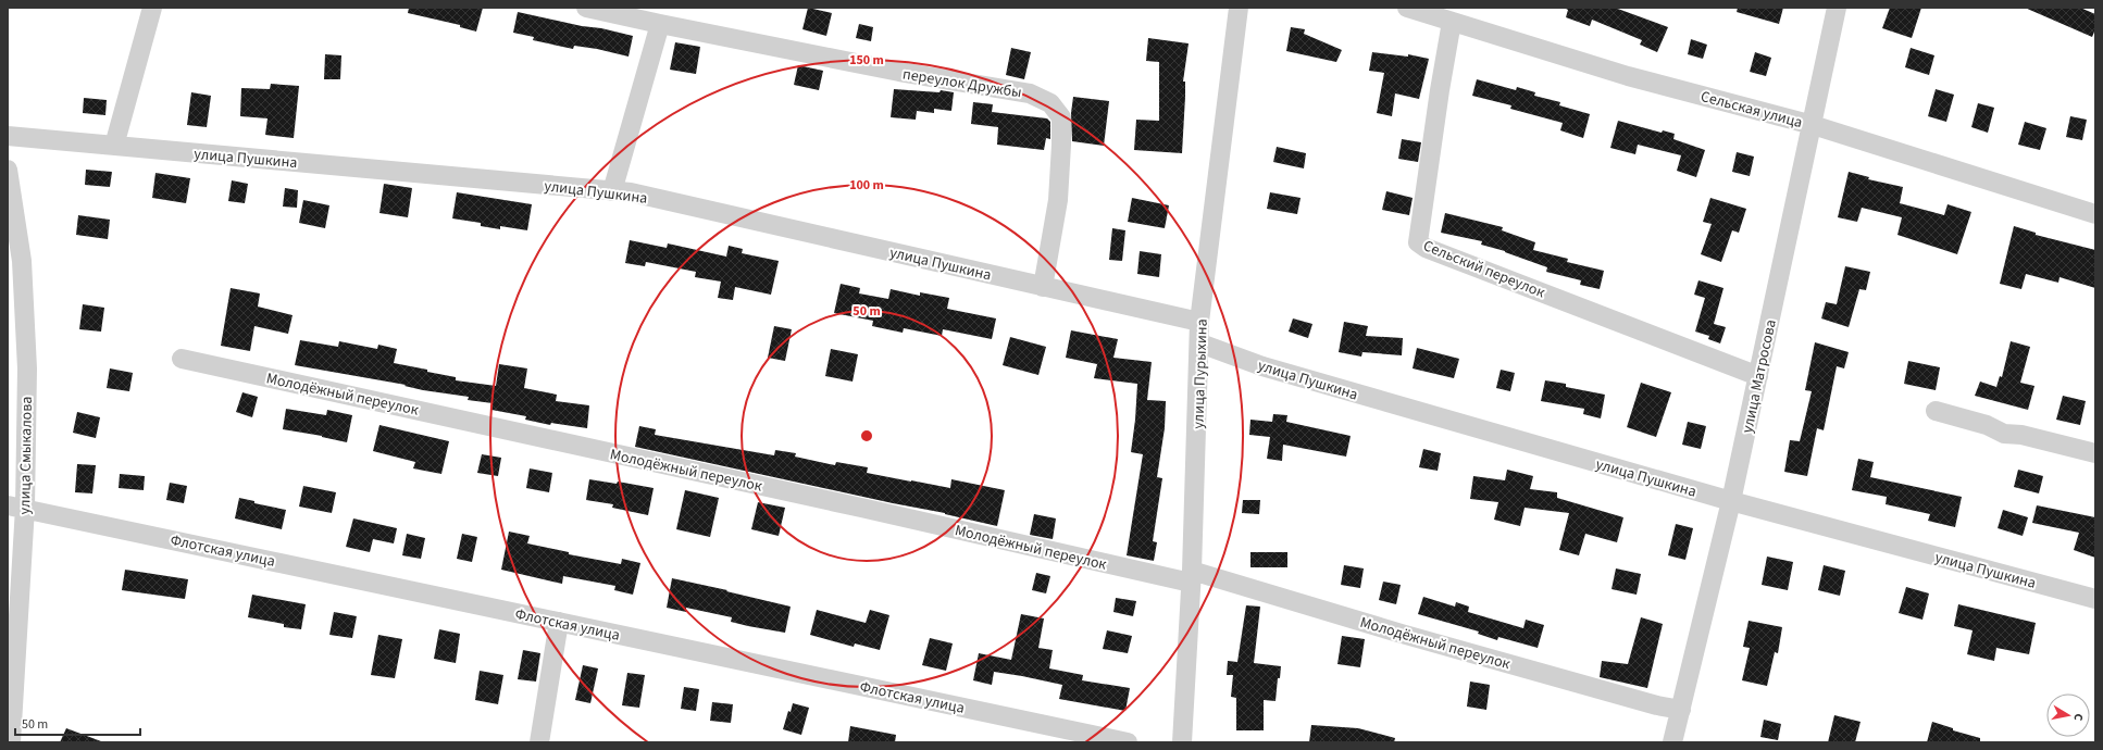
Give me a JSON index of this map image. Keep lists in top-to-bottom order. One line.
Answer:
{"streets":{"street":["переулок Дружбы","Сельская улица","улица Пушкина","Сельский переулок","улица Пурыхина","улица Матросова","Молодёжный переулок","улица Смыкалова","Флотская улица"]},"crossings":[["переулок Дружбы","улица Пушкина"],["Сельская улица","Сельский переулок"],["Сельская улица","улица Матросова"],["улица Пушкина","улица Пурыхина"],["улица Пушкина","улица Матросова"],["Сельский переулок","улица Матросова"],["улица Пурыхина","Молодёжный переулок"],["улица Матросова","Молодёжный переулок"],["улица Смыкалова","Флотская улица"]],"scale_bar":"50 m","north":"right","rings":["150 m","100 m","50 m"]}
